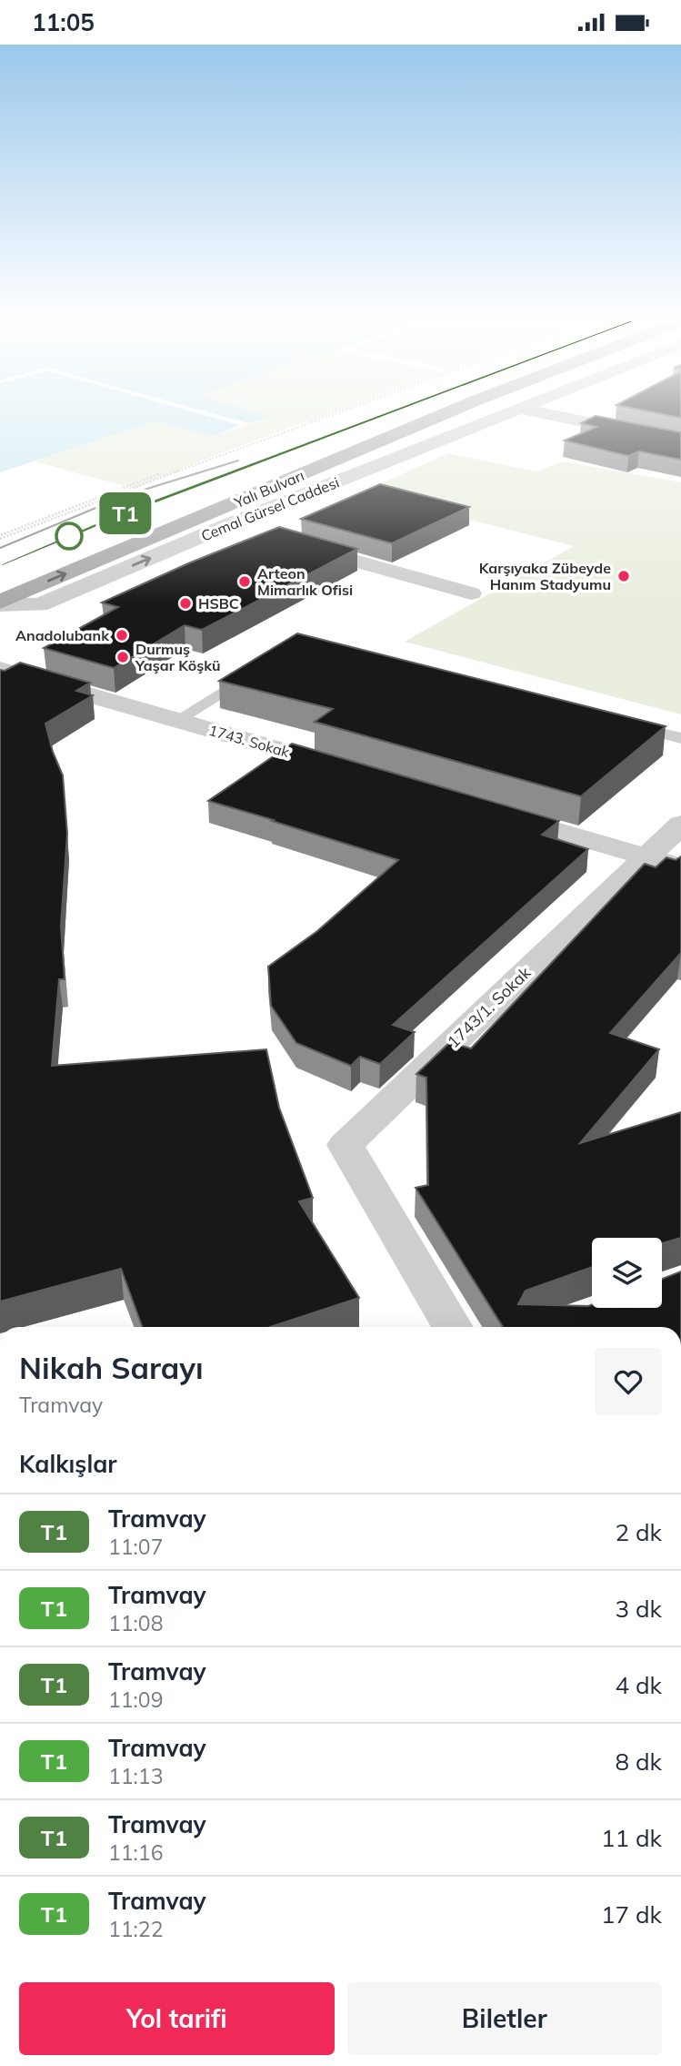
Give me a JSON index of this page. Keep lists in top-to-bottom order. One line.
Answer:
{"streets":{"main road":["Yalı Bulvarı"],"street":["Cemal Gürsel Caddesi","1743. Sokak","1743/1. Sokak"]},"crossings":[["Yalı Bulvarı","Cemal Gürsel Caddesi"]],"one_way":["Cemal Gürsel Caddesi"],"places":["Karşıyaka Zübeyde Hanım Stadyumu","Arteon Mimarlık Ofisi","HSBC","Anadolubank","Durmuş Yaşar Köşkü"],"lines":["tram line T1"],"page":{"status":"11:05","on_map":"T1","heading":[["Nikah Sarayı","Tramvay"],"Kalkışlar"],"list":[{"mark":"T1","name":"Tramvay","note":"11:07","value":"2 dk"},{"mark":"T1","name":"Tramvay","note":"11:08","value":"3 dk"},{"mark":"T1","name":"Tramvay","note":"11:09","value":"4 dk"},{"mark":"T1","name":"Tramvay","note":"11:13","value":"8 dk"},{"mark":"T1","name":"Tramvay","note":"11:16","value":"11 dk"},{"mark":"T1","name":"Tramvay","note":"11:22","value":"17 dk"}],"buttons":["Yol tarifi","Biletler"]}}
